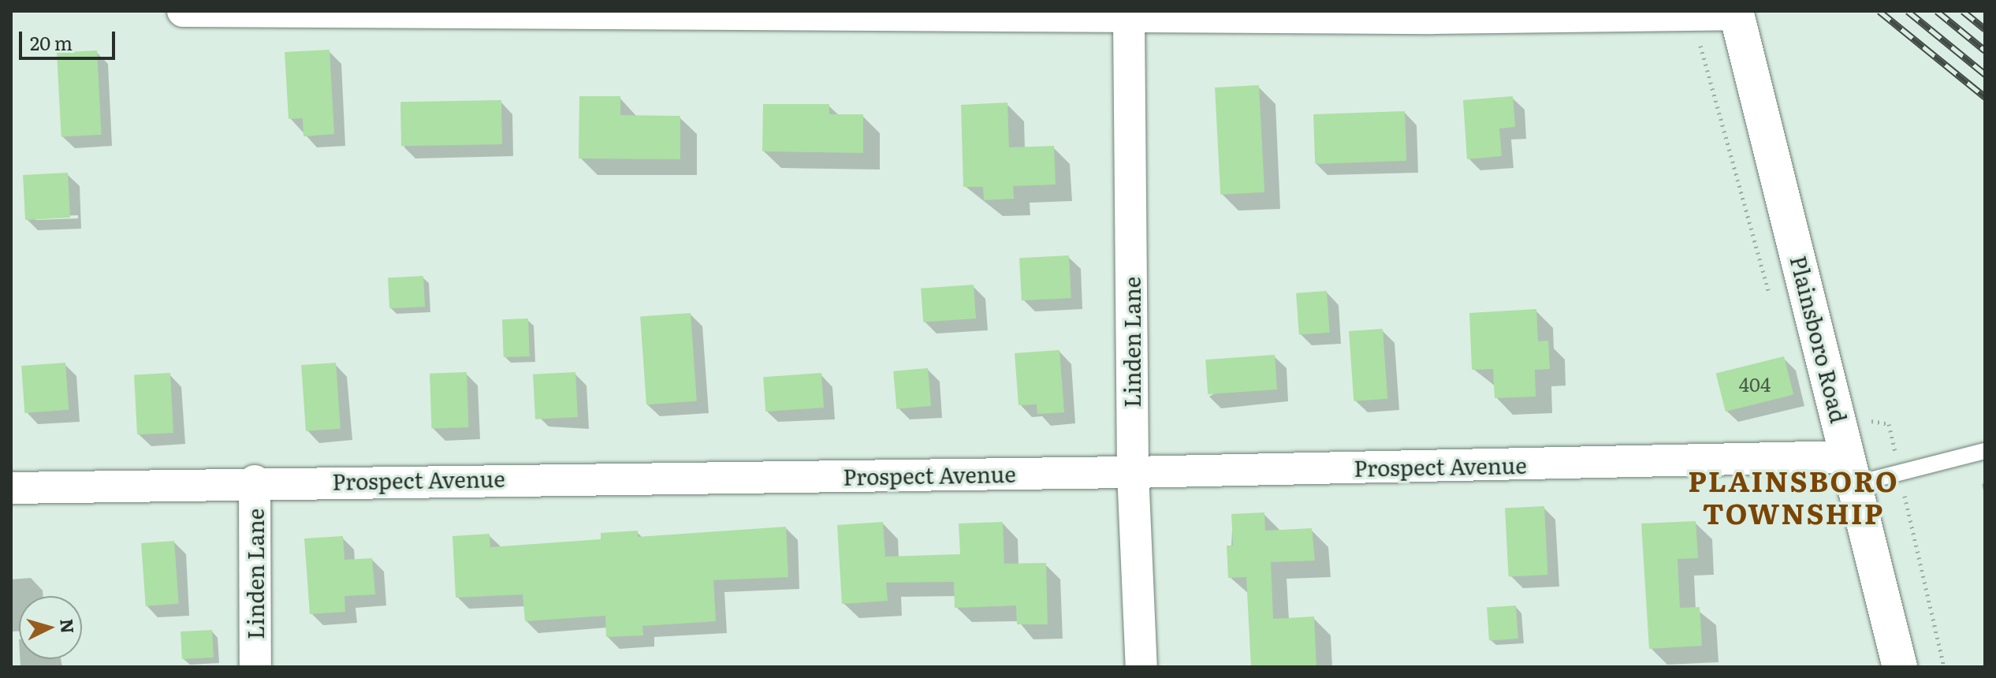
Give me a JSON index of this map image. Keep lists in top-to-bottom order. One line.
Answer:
{"streets":{"street":["Plainsboro Road","Linden Lane","Prospect Avenue"]},"crossings":[["Plainsboro Road","Prospect Avenue"],["Linden Lane","Prospect Avenue"]],"districts":["PLAINSBORO TOWNSHIP"],"house_numbers":["404"],"scale_bar":"20 m","north":"right"}
